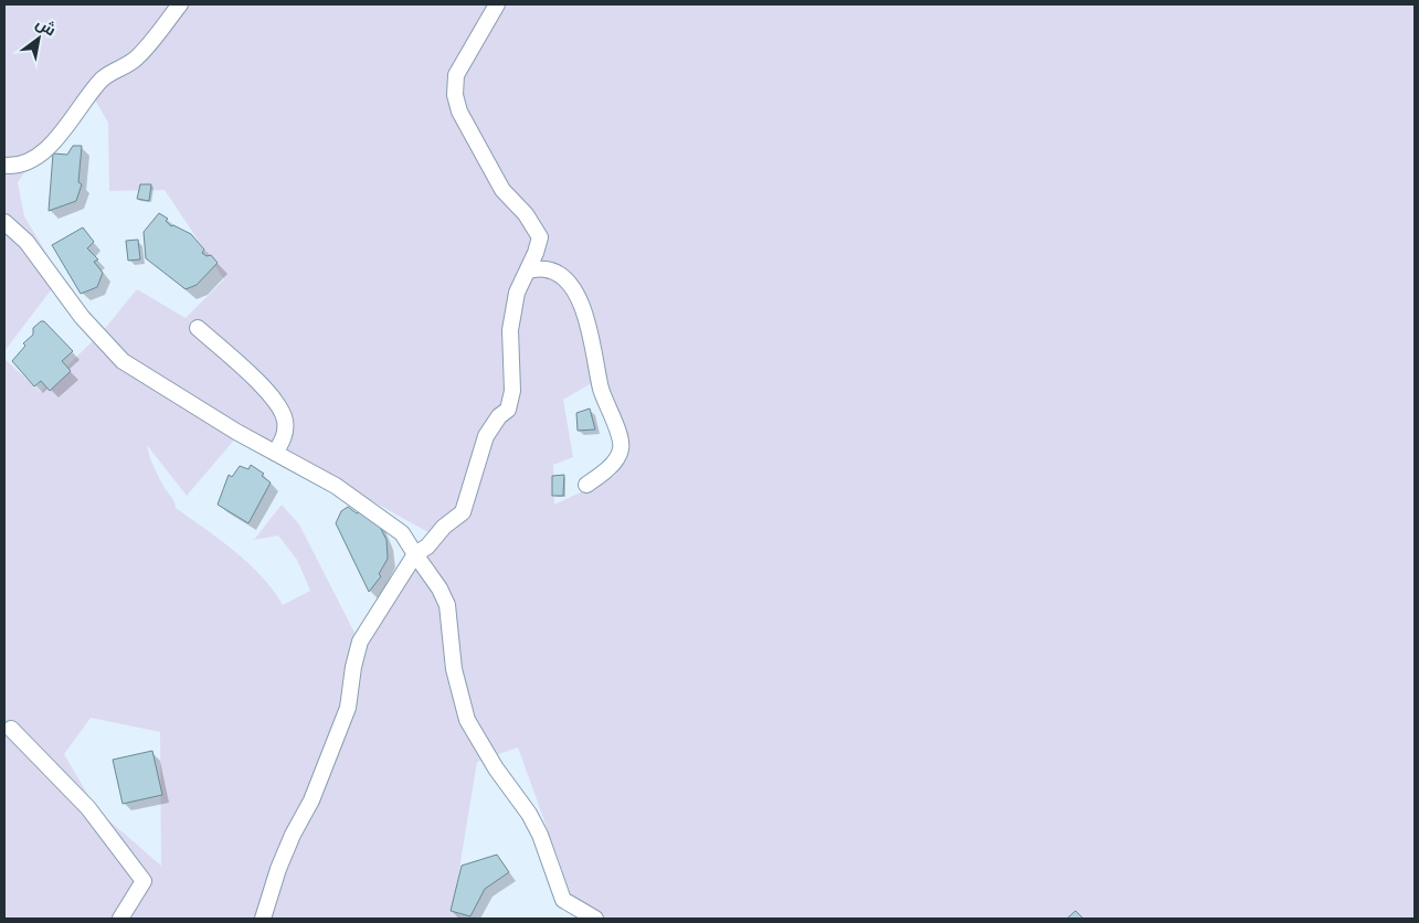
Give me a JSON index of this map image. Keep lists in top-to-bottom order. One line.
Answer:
{"north":"top right"}
